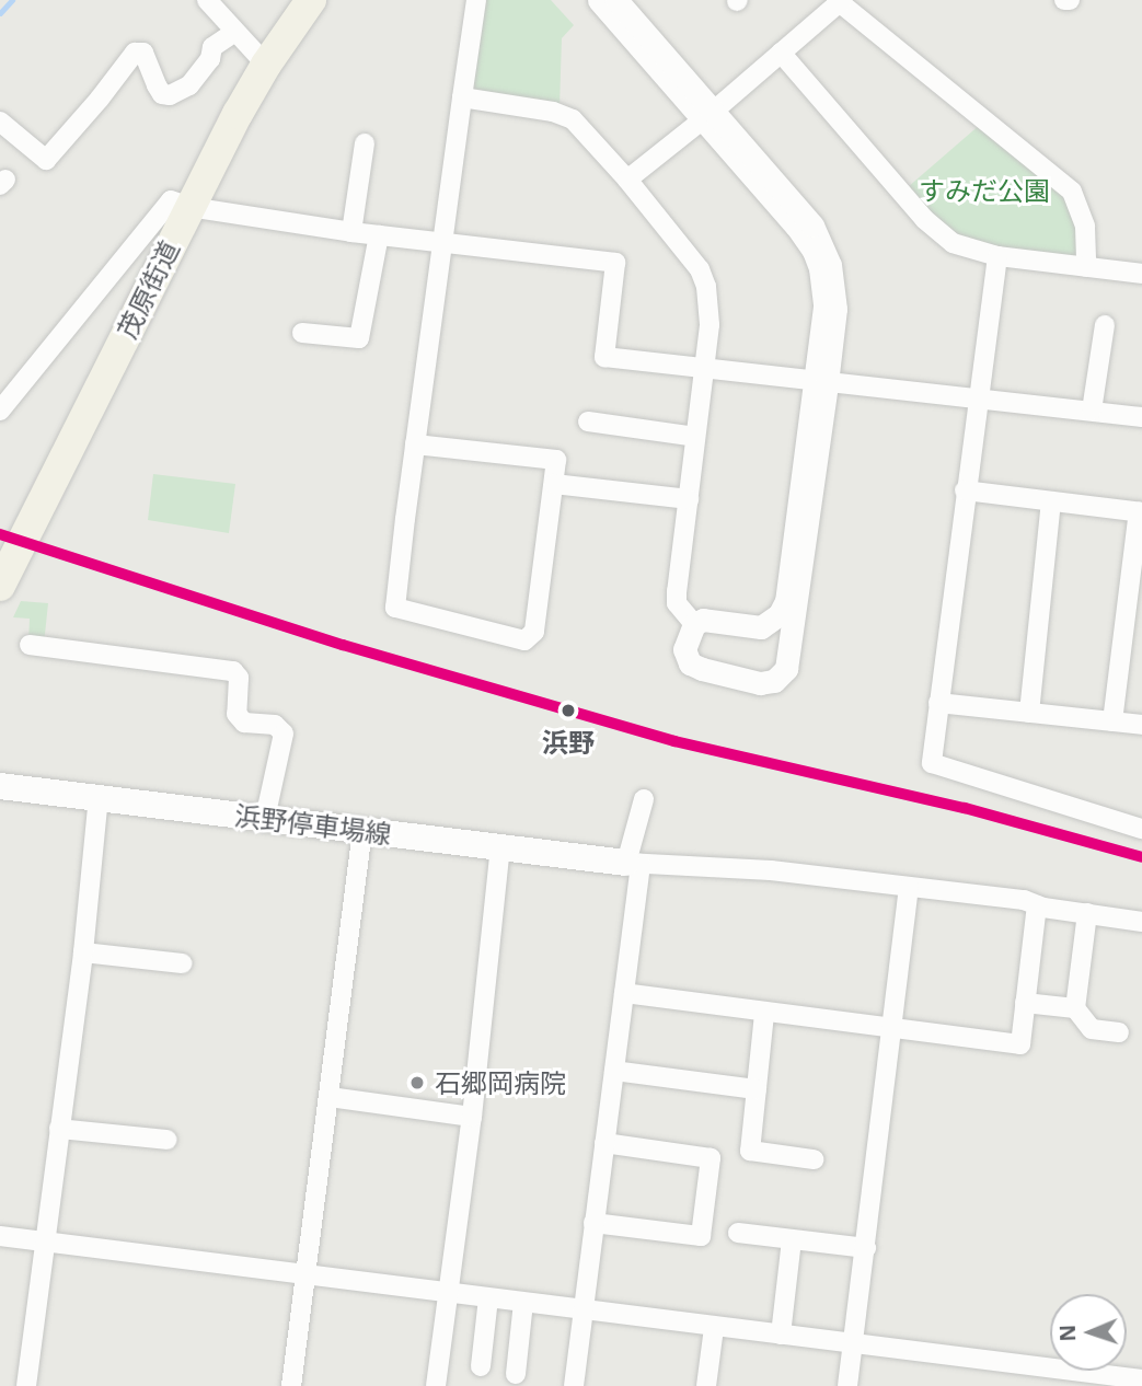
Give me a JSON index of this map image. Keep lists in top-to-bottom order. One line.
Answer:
{"streets":{"main road":["茂原街道","浜野停車場線"]},"parks":["すみだ公園"],"places":["浜野","石郷岡病院"],"north":"left"}
